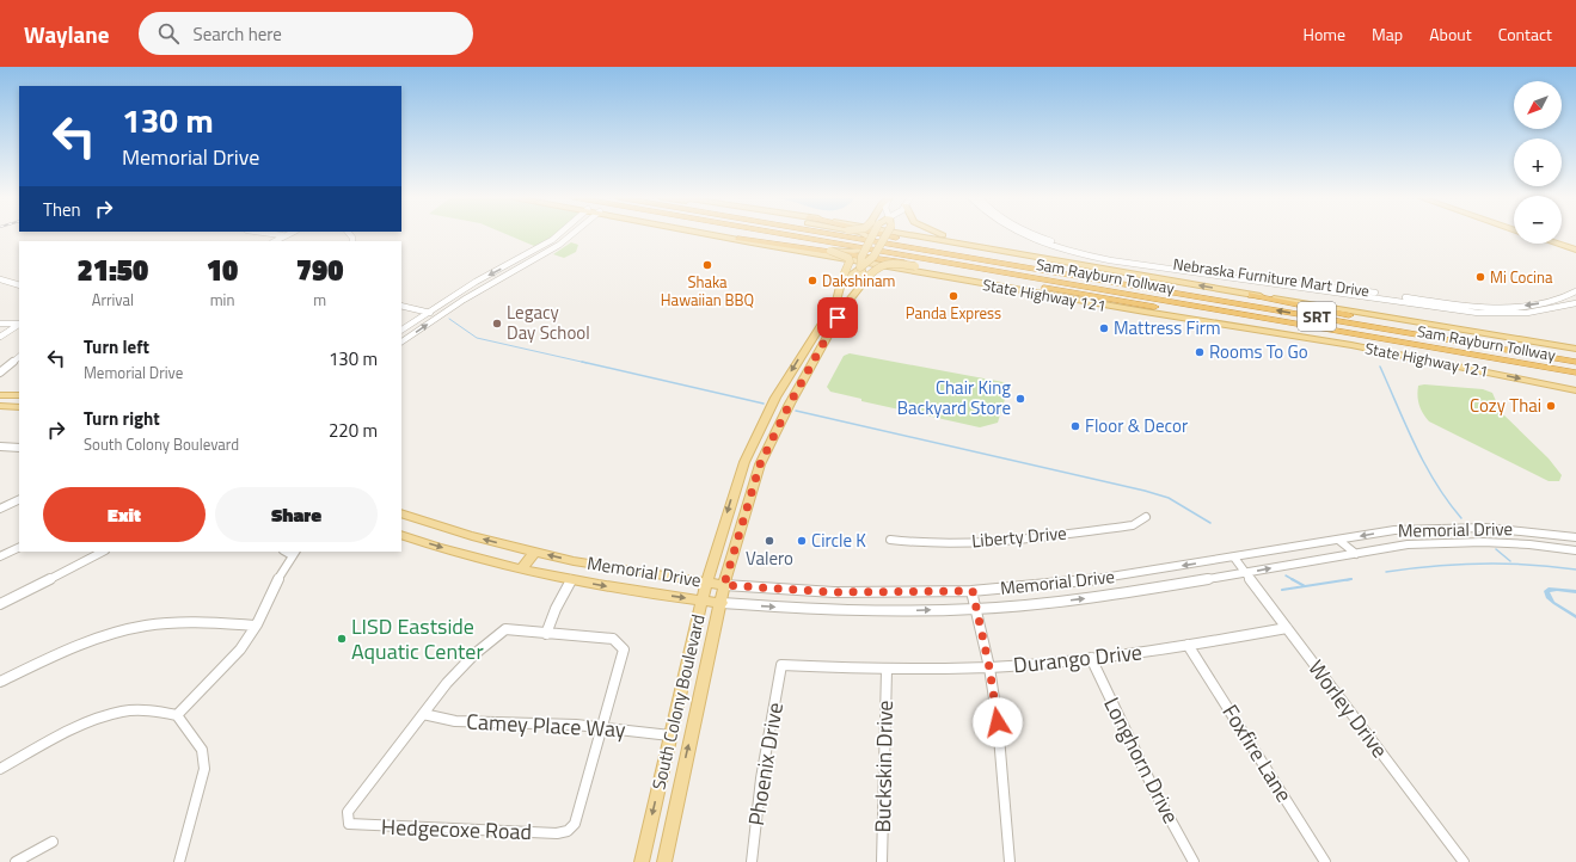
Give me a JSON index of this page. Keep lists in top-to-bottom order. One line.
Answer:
{"streets":{"highway":["Sam Rayburn Tollway","SRT"],"main road":["State Highway 121","Memorial Drive","South Colony Boulevard"],"street":["Nebraska Furniture Mart Drive","Liberty Drive","Durango Drive","Worley Drive","Camey Place Way","Foxfire Lane","Longhorn Drive","Phoenix Drive","Buckskin Drive","Hedgecoxe Road"]},"crossings":[["Memorial Drive","South Colony Boulevard"],["Memorial Drive","Worley Drive"],["Durango Drive","Worley Drive"],["Durango Drive","Foxfire Lane"],["Durango Drive","Longhorn Drive"],["Durango Drive","Phoenix Drive"],["Durango Drive","Buckskin Drive"],["South Colony Boulevard","Camey Place Way"],["Camey Place Way","Hedgecoxe Road"]],"places":["Shaka Hawaiian BBQ","Mi Cocina","Dakshinam","Panda Express","Legacy Day School","Mattress Firm","Rooms To Go","Chair King Backyard Store","Cozy Thai","Floor & Decor","Valero","Circle K","LISD Eastside Aquatic Center"],"north":"bottom left","page":{"header":"Waylane","search":"Search here","nav":["Home","Map","About","Contact"],"map_buttons":["+","−"],"turn":["130 m","Memorial Drive"],"then":"Then","eta":["21:50","Arrival","10","min","790","m"],"list":[{"name":"Turn left","note":"Memorial Drive","value":"130 m"},{"name":"Turn right","note":"South Colony Boulevard","value":"220 m"}],"buttons":["Exit","Share"]}}
